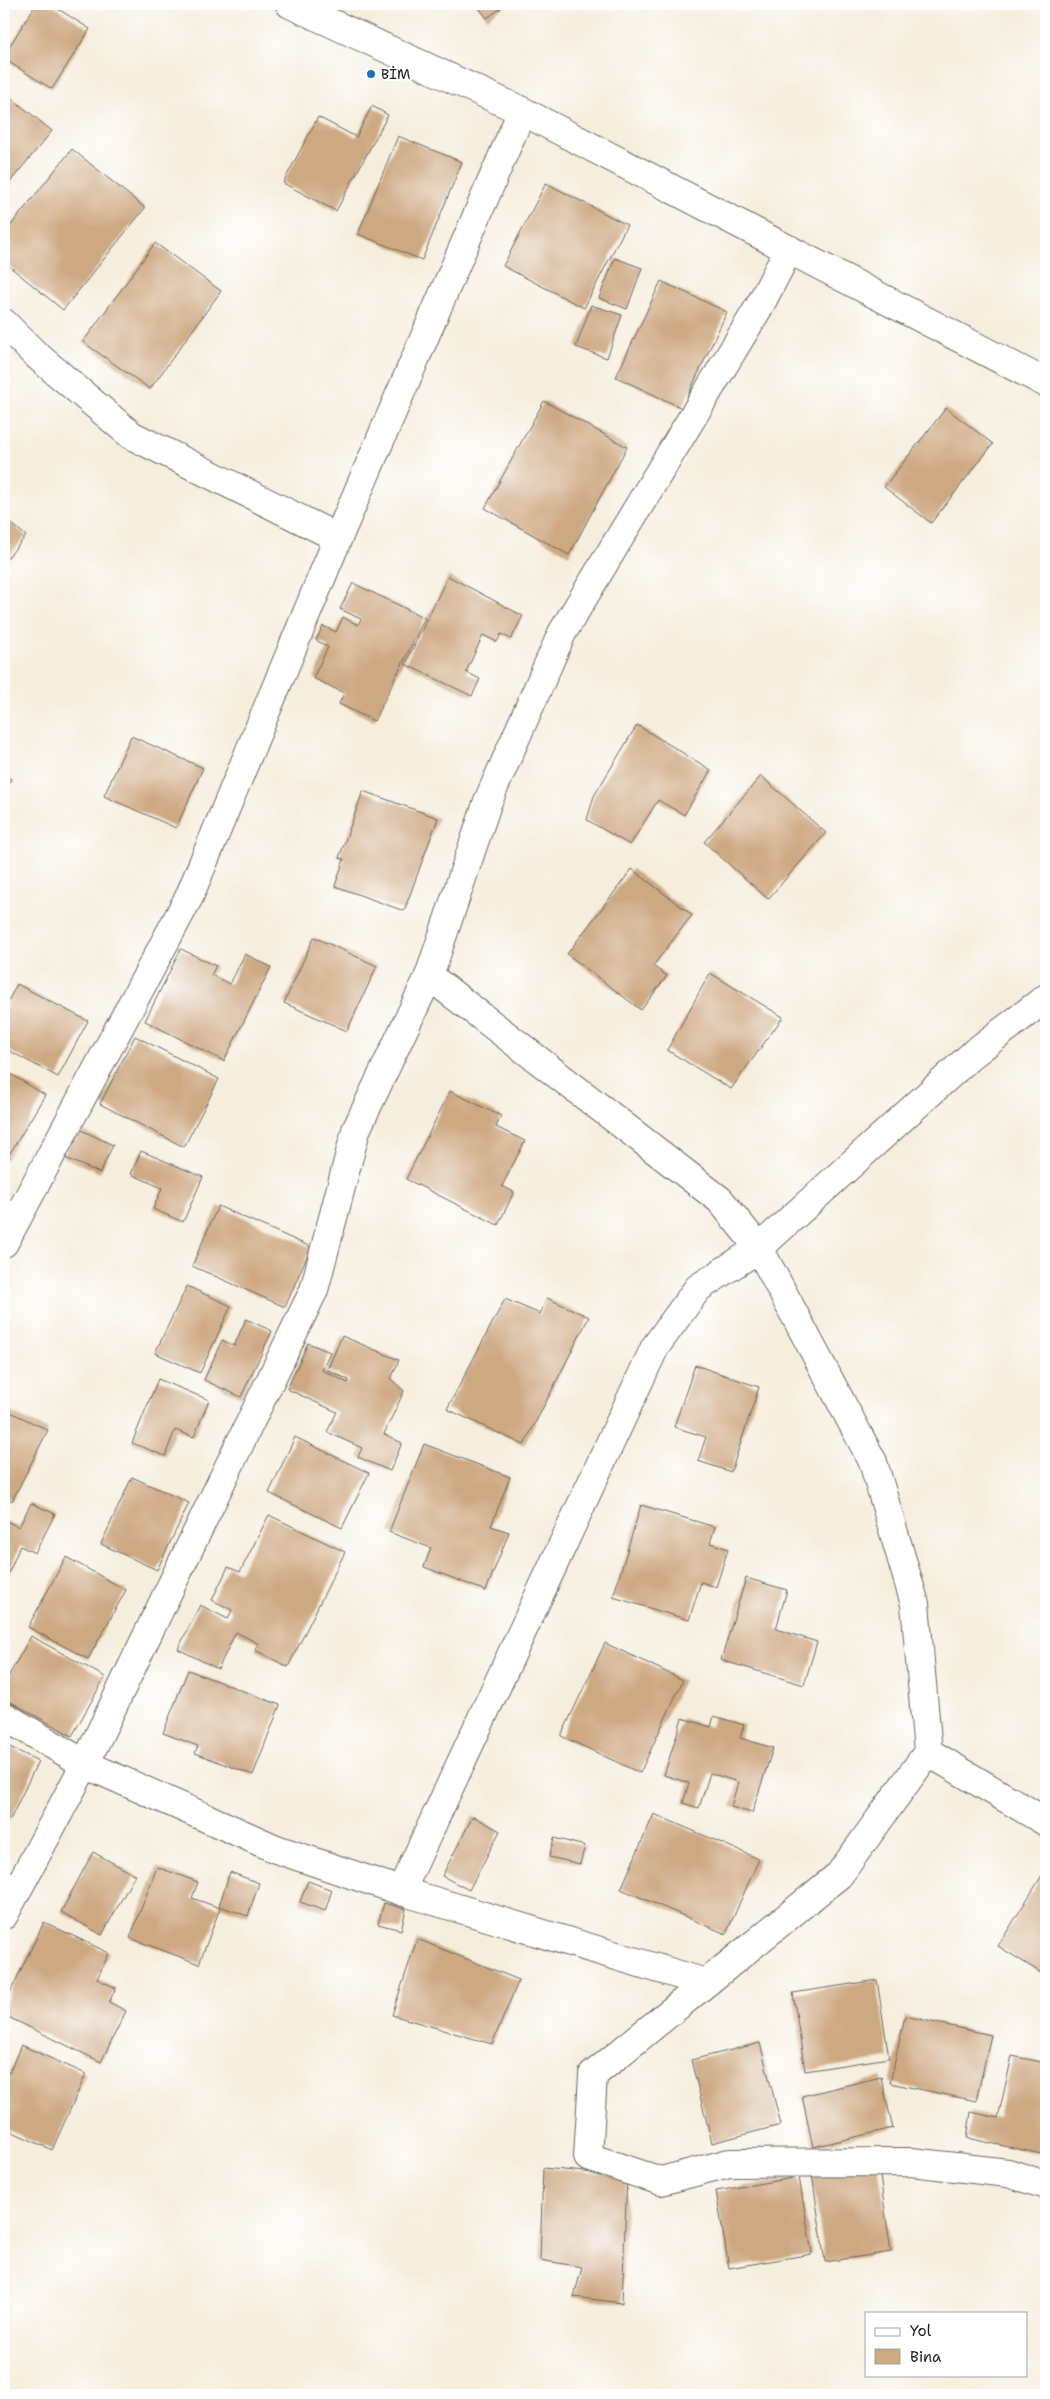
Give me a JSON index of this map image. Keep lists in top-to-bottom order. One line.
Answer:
{"places":["BİM"],"legend":["Yol","Bina"]}
